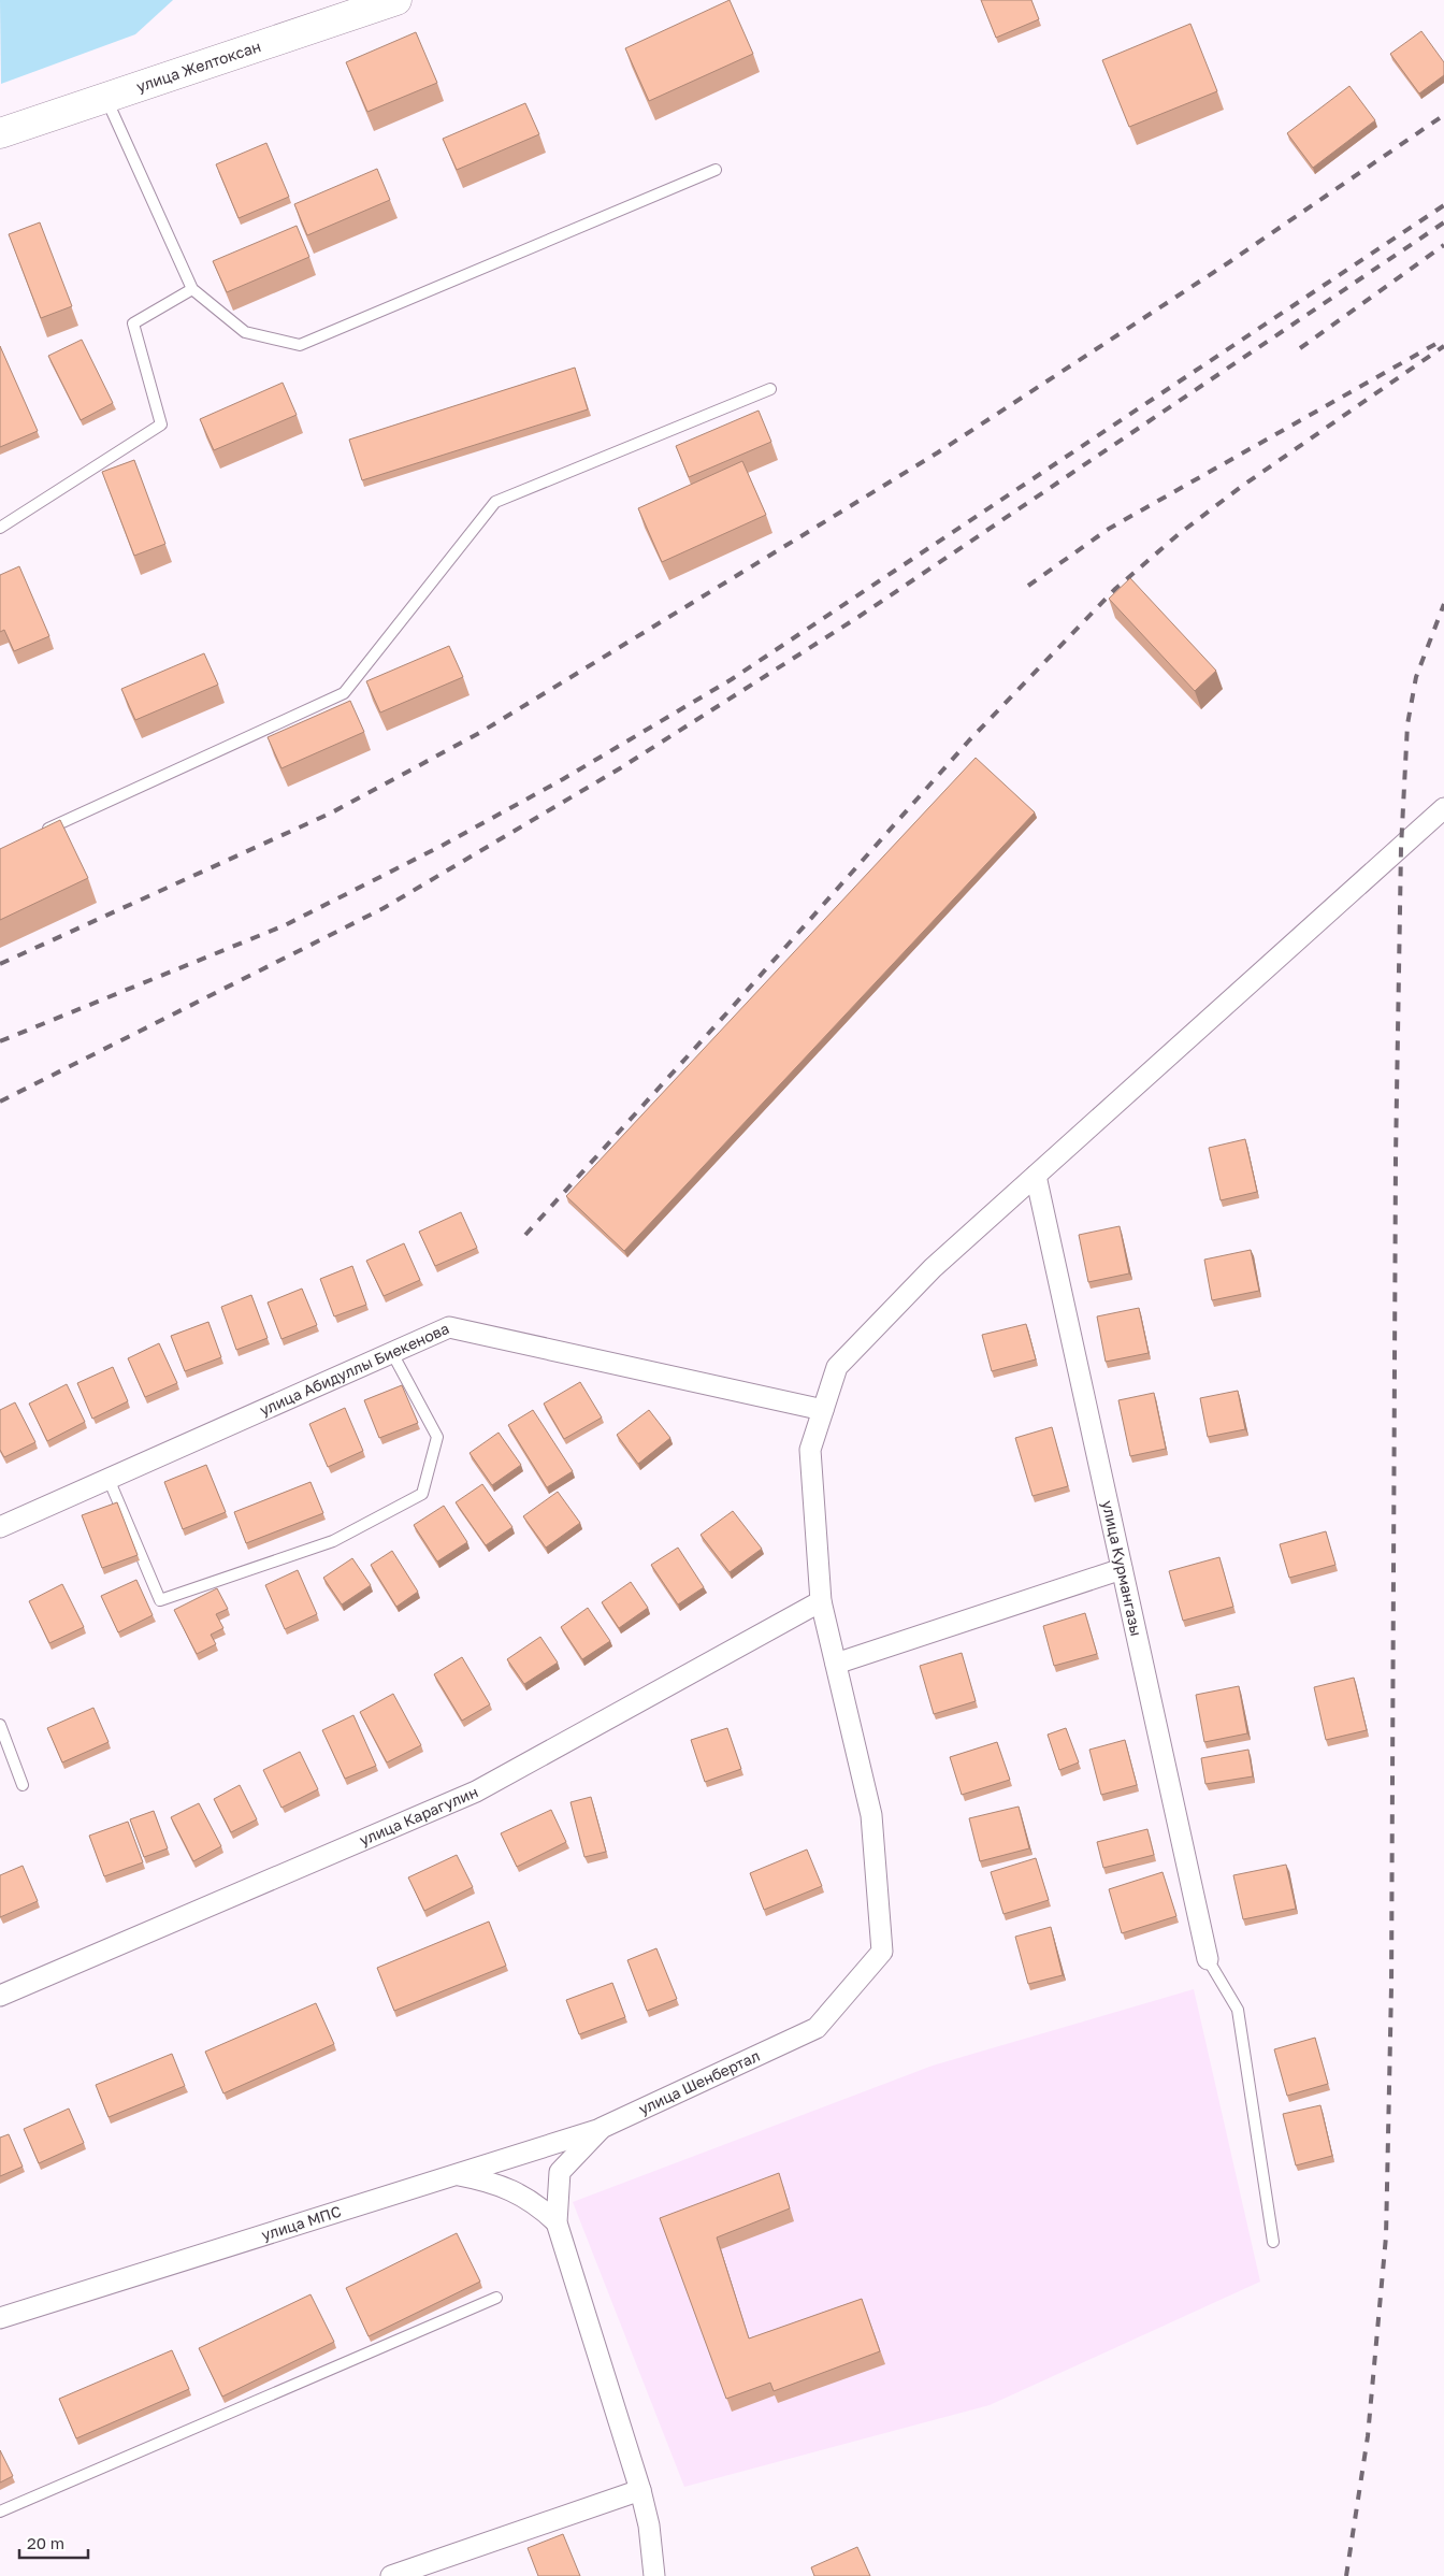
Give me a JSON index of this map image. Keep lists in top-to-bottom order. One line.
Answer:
{"streets":{"main road":["улица Желтоксан"],"street":["улица Абидуллы Биекенова","улица Курмангазы","улица Карагулин","улица Шенбертал","улица МПС"]},"crossings":[["улица Абидуллы Биекенова","улица Шенбертал"],["улица Курмангазы","улица Шенбертал"],["улица Карагулин","улица Шенбертал"],["улица Шенбертал","улица МПС"]],"scale_bar":"20 m"}
